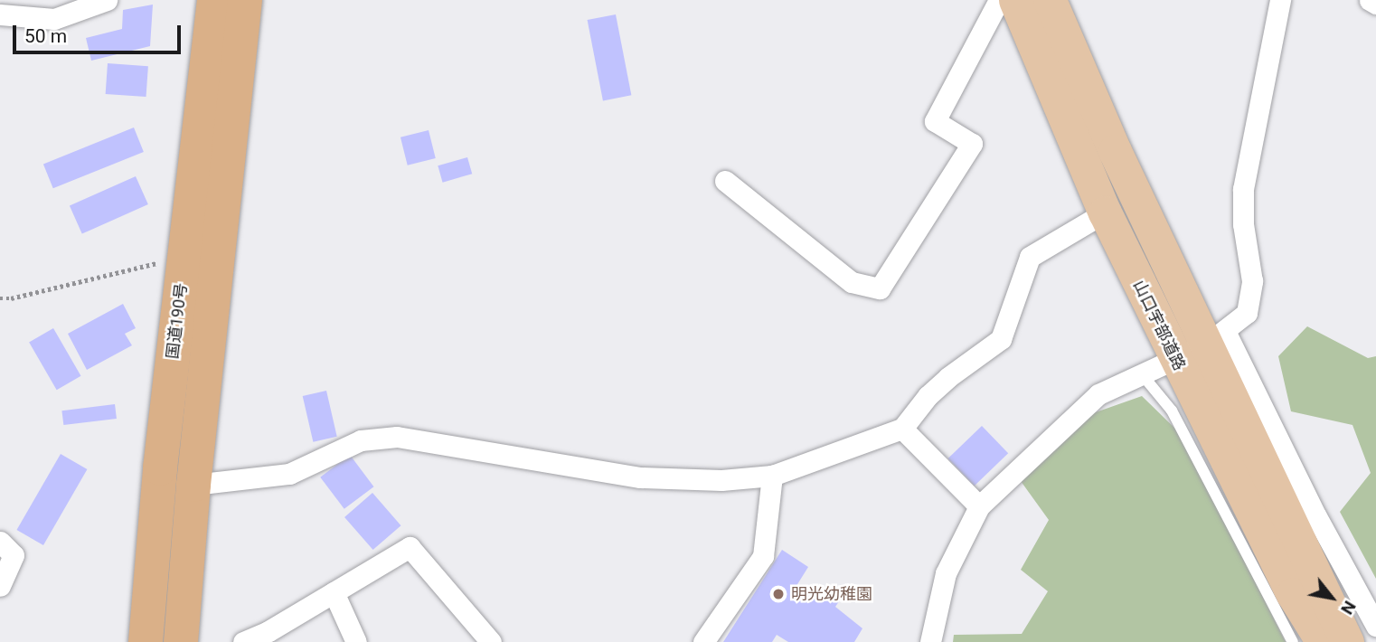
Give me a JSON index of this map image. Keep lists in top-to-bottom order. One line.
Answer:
{"streets":{"highway":["国道190号"],"main road":["山口宇部道路"]},"places":["明光幼稚園"],"scale_bar":"50 m","north":"bottom right"}
